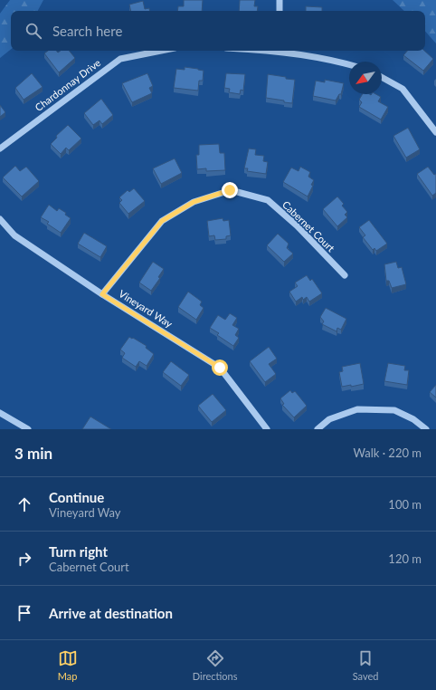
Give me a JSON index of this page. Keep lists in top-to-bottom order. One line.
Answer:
{"streets":{"street":["Chardonnay Drive","Cabernet Court","Vineyard Way"]},"crossings":[["Cabernet Court","Vineyard Way"]],"north":"bottom left","page":{"search":"Search here","heading":["3 min","Walk · 220 m"],"list":[["Continue","Vineyard Way","100 m"],["Turn right","Cabernet Court","120 m"],"Arrive at destination"],"nav":["Map","Directions","Saved"]}}
